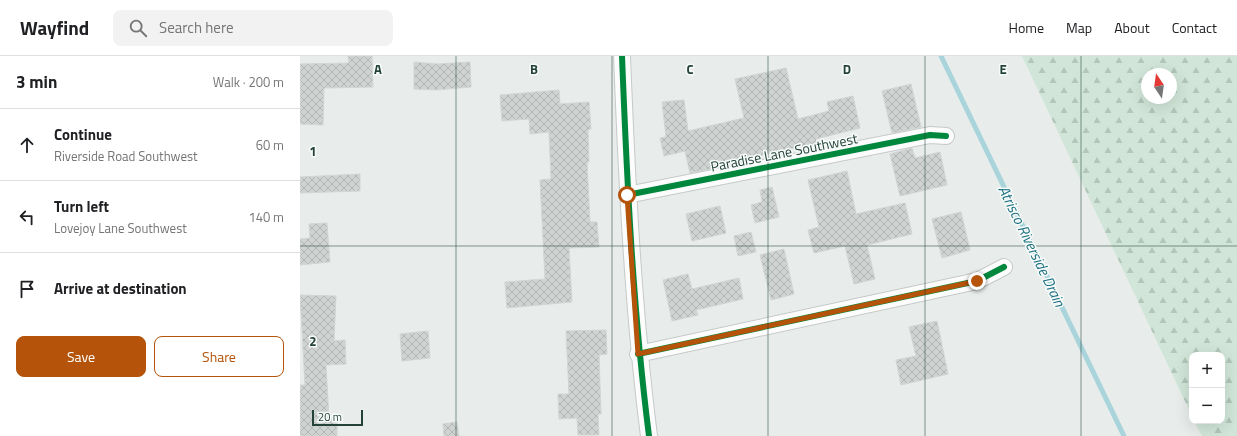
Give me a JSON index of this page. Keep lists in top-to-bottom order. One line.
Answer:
{"streets":{"street":["Paradise Lane Southwest"]},"water":["Atrisco Riverside Drain"],"scale_bar":"20 m","north":"top","page":{"header":"Wayfind","search":"Search here","nav":["Home","Map","About","Contact"],"heading":["3 min","Walk · 200 m"],"list":[["Continue","Riverside Road Southwest","60 m"],["Turn left","Lovejoy Lane Southwest","140 m"],"Arrive at destination"],"buttons":["Save","Share"],"map_buttons":["+","−"],"scale":"20 m"},"grid":{"columns":["A","B","C","D","E"],"rows":["1","2"]}}
